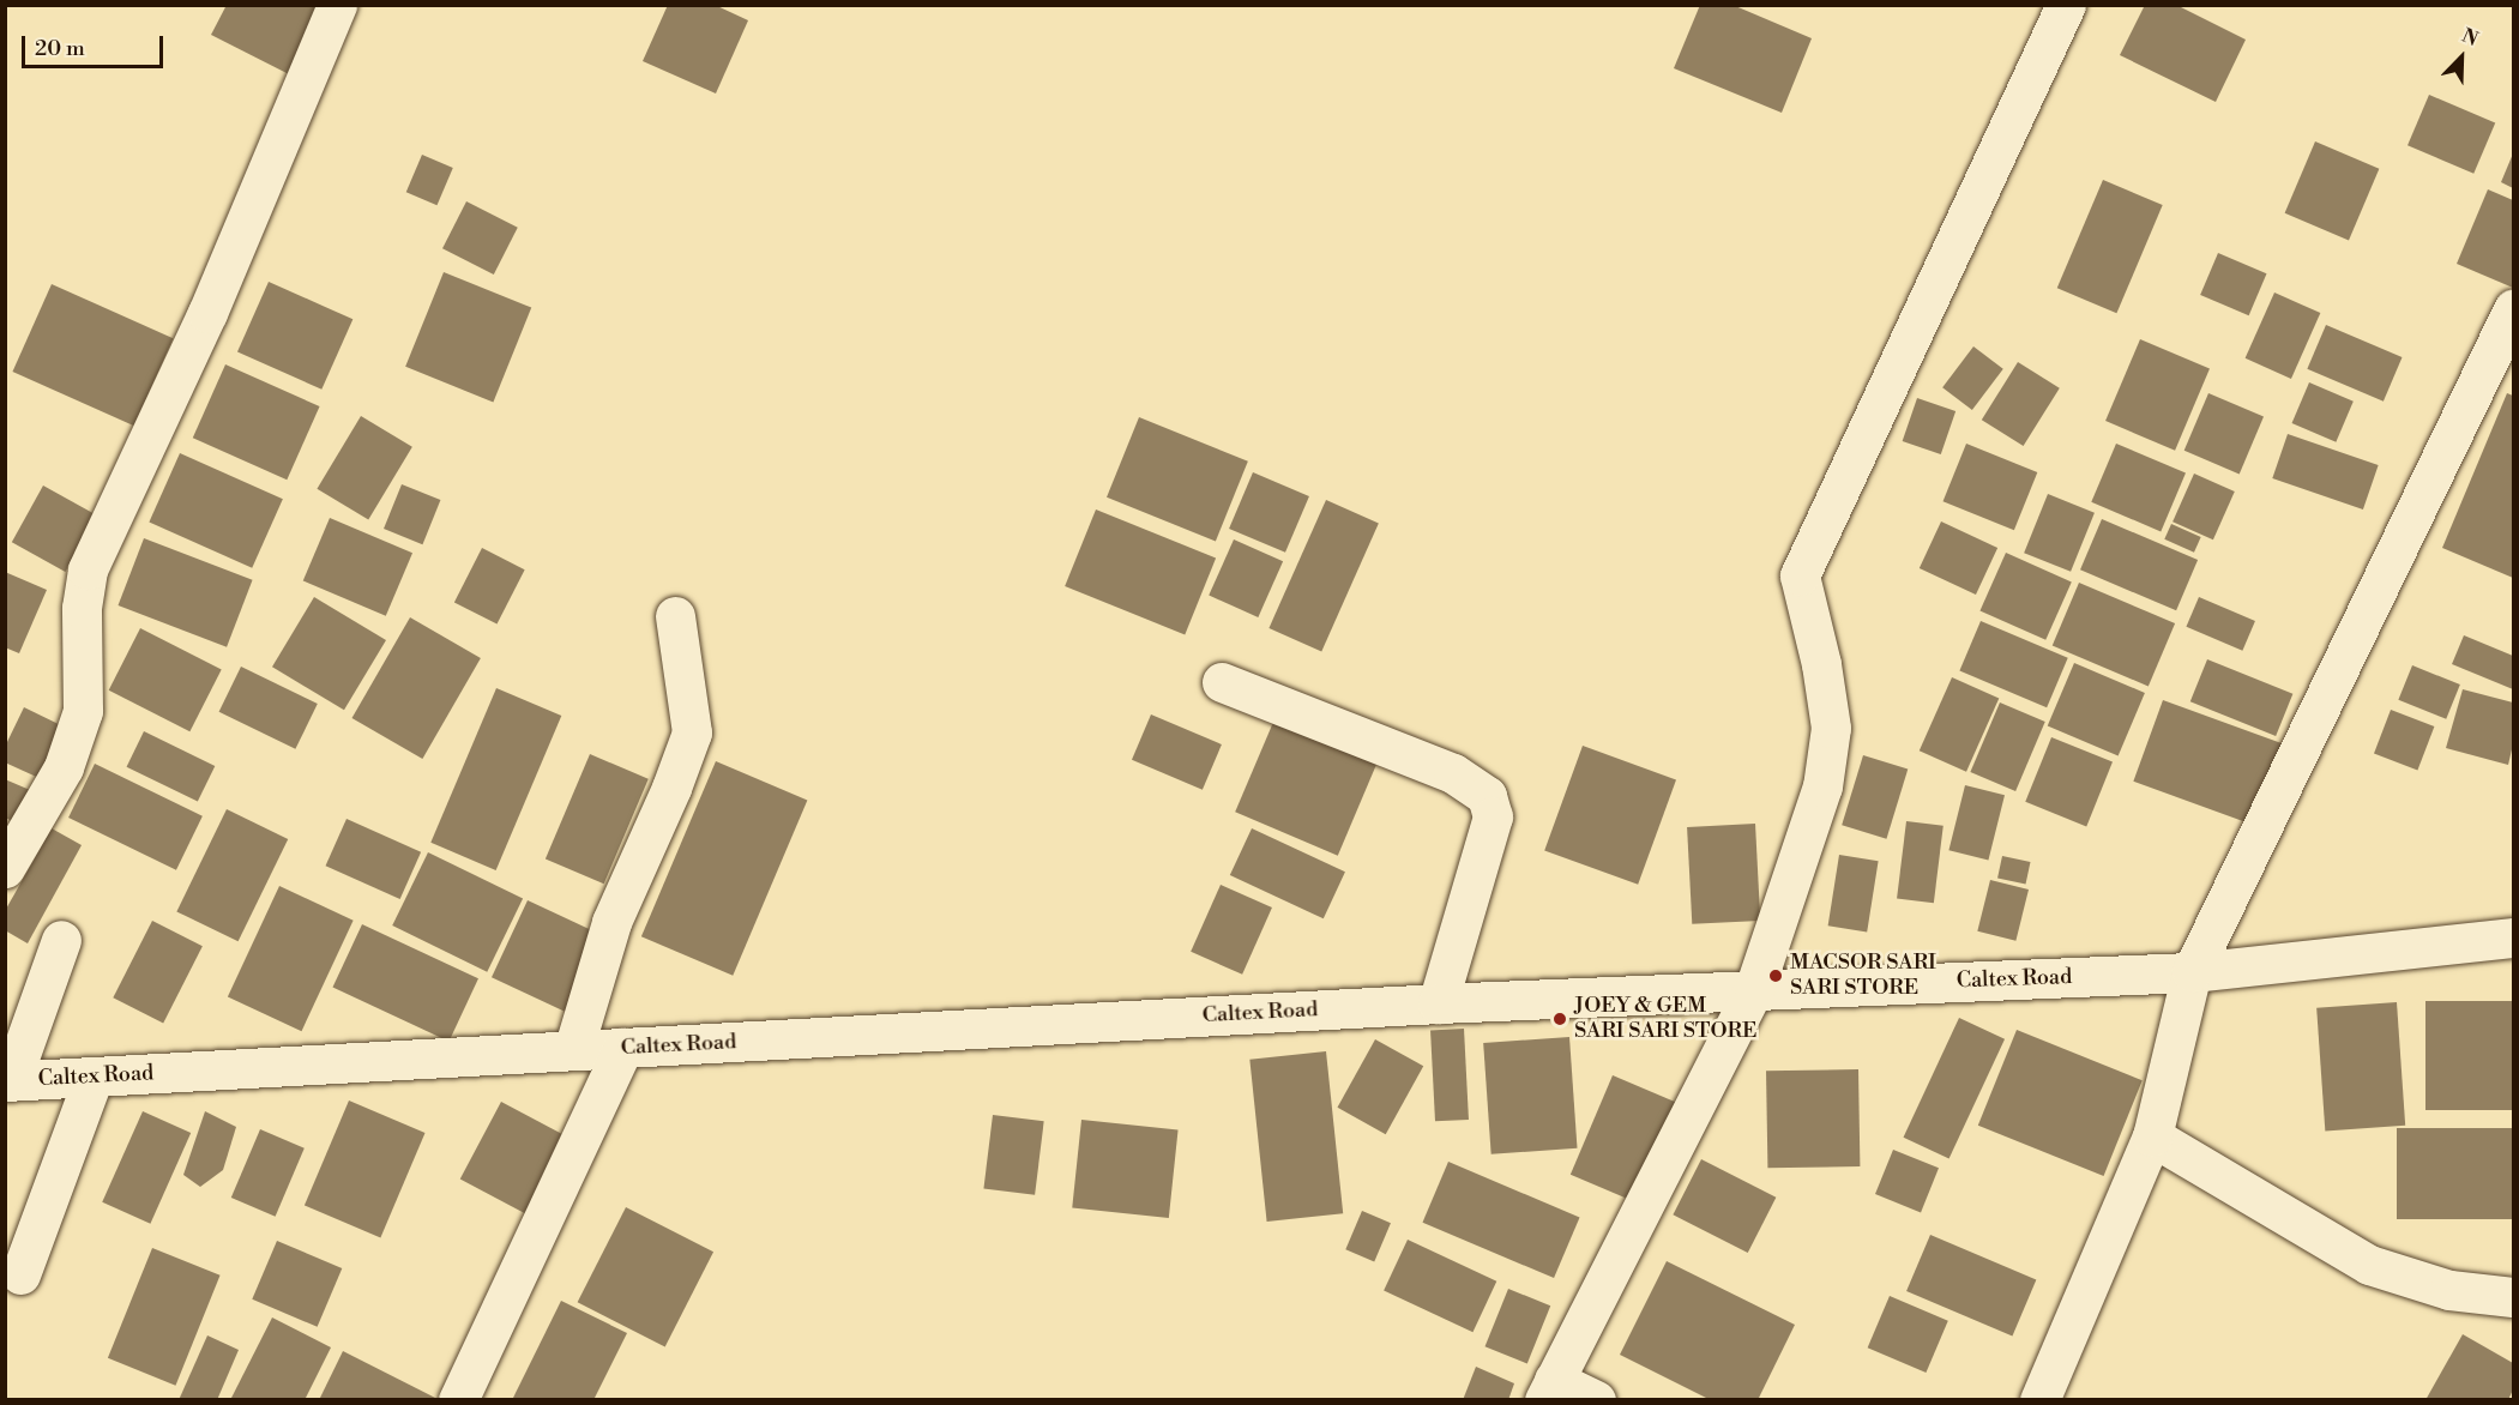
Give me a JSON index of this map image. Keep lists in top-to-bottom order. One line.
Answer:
{"streets":{"street":["Caltex Road"]},"places":["MACSOR SARI SARI STORE","JOEY & GEM SARI SARI STORE"],"scale_bar":"20 m","north":"top right"}
